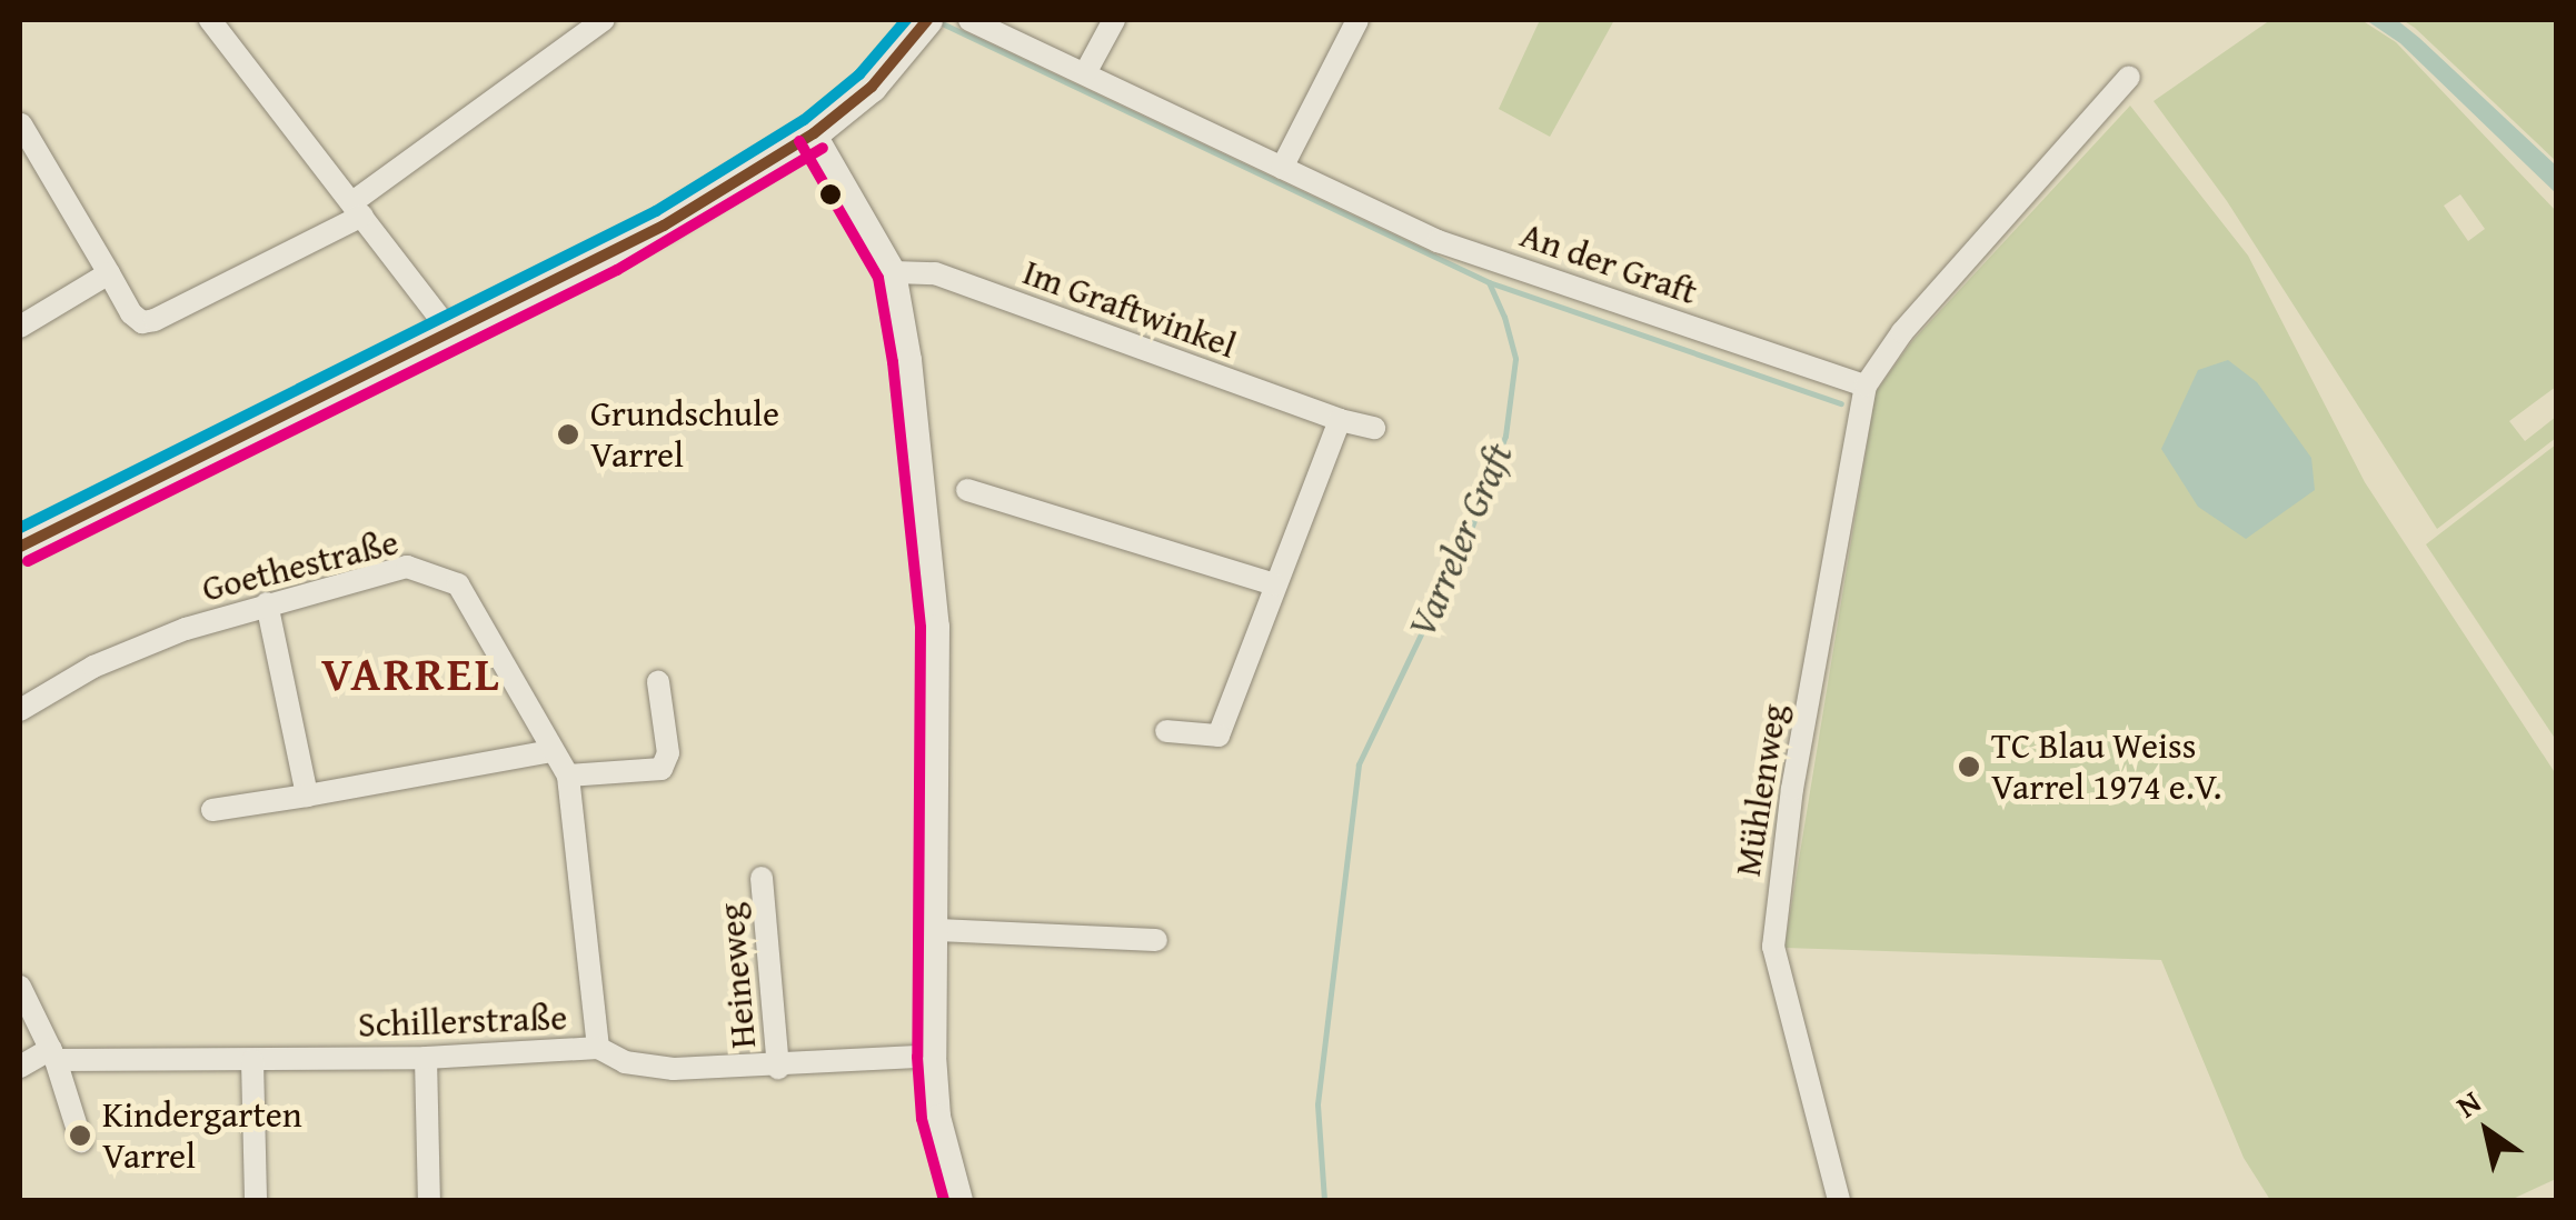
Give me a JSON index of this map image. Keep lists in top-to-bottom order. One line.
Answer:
{"streets":{"street":["An der Graft","Im Graftwinkel","Goethestraße","Mühlenweg","Heineweg","Schillerstraße"]},"crossings":[["An der Graft","Mühlenweg"],["Goethestraße","Schillerstraße"],["Heineweg","Schillerstraße"]],"districts":["VARREL"],"water":["Varreler Graft"],"places":["Grundschule Varrel","TC Blau Weiss Varrel 1974 e.V.","Kindergarten Varrel"],"north":"top left"}
